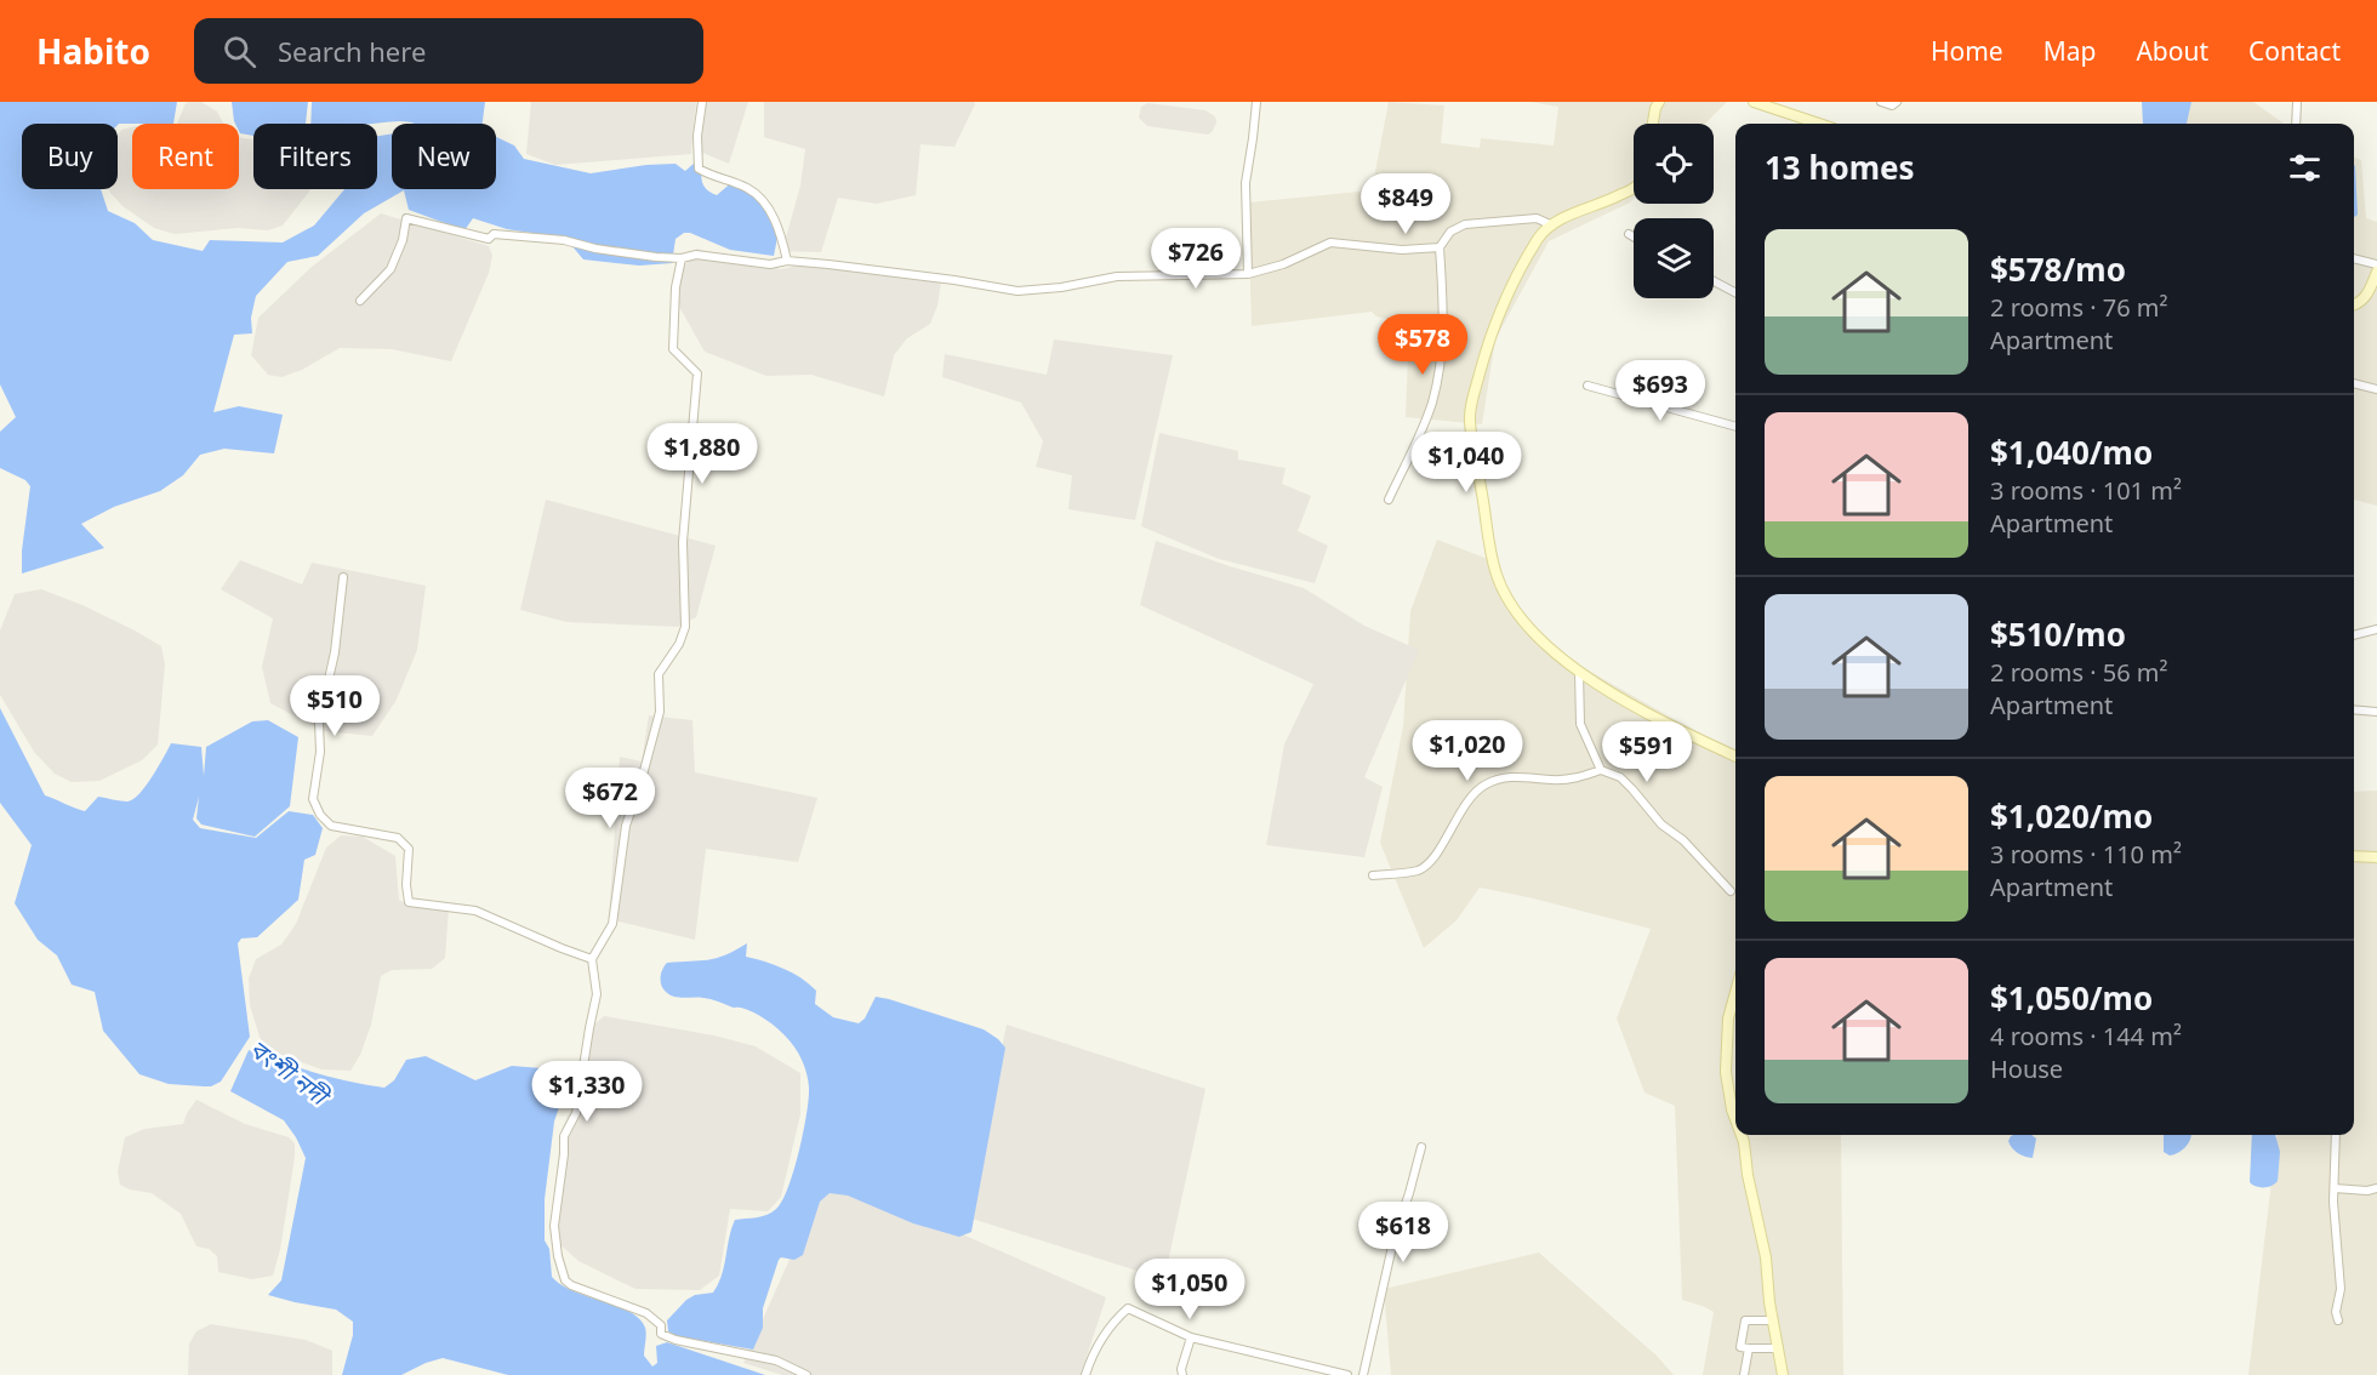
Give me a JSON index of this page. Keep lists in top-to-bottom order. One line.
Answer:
{"water":["বংশী নদী"],"page":{"header":"Habito","search":"Search here","nav":["Home","Map","About","Contact"],"chip":["Buy","Rent","Filters","New"],"heading":"13 homes","price":["$849","$726","$578","$693","$1,880","$1,040","$510","$1,020","$591","$672","$1,330","$618","$1,050"],"list":[{"name":"$578/mo","note":"2 rooms · 76 m² · Apartment"},{"name":"$1,040/mo","note":"3 rooms · 101 m² · Apartment"},{"name":"$510/mo","note":"2 rooms · 56 m² · Apartment"},{"name":"$1,020/mo","note":"3 rooms · 110 m² · Apartment"},{"name":"$1,050/mo","note":"4 rooms · 144 m² · House"}]}}
